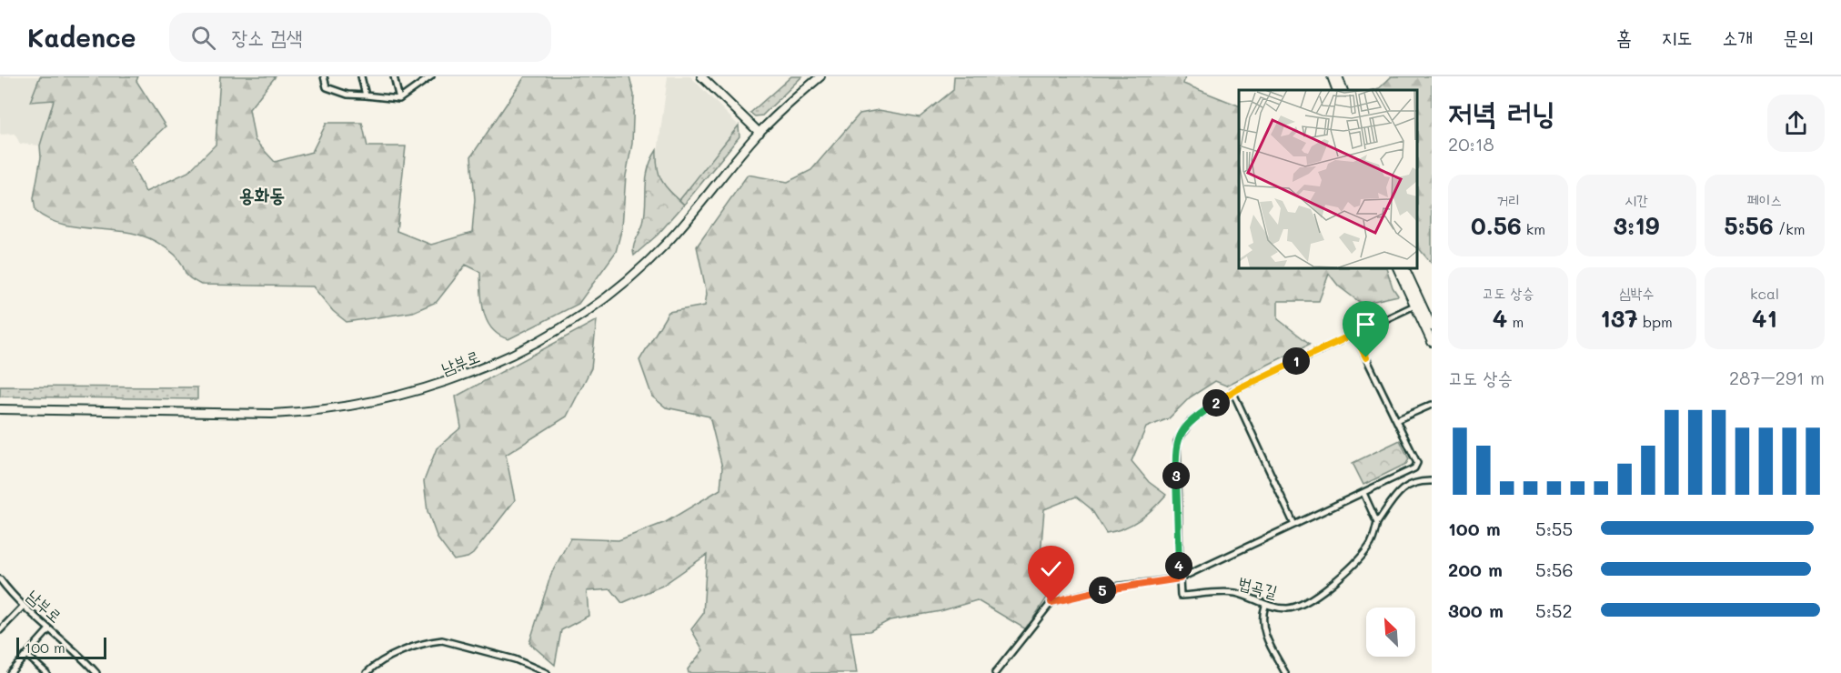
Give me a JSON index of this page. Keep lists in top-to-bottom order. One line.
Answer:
{"streets":{"street":["남부로","법곡길"]},"districts":["용화동"],"scale_bar":"100 m","north":"top left","page":{"header":"Kadence","search":"장소 검색","nav":["홈","지도","소개","문의"],"heading":["저녁 러닝","20:18"],"stats":[["거리","0.56 km"],["시간","3:19"],["페이스","5:56 /km"],["고도 상승","4 m"],["심박수","137 bpm"],["kcal","41"]],"pins":["1","2","3","4","5"],"chart":["고도 상승","287–291 m"],"list":[{"name":"100 m","note":"5:55"},{"name":"200 m","note":"5:56"},{"name":"300 m","note":"5:52"}],"scale":"100 m"}}
